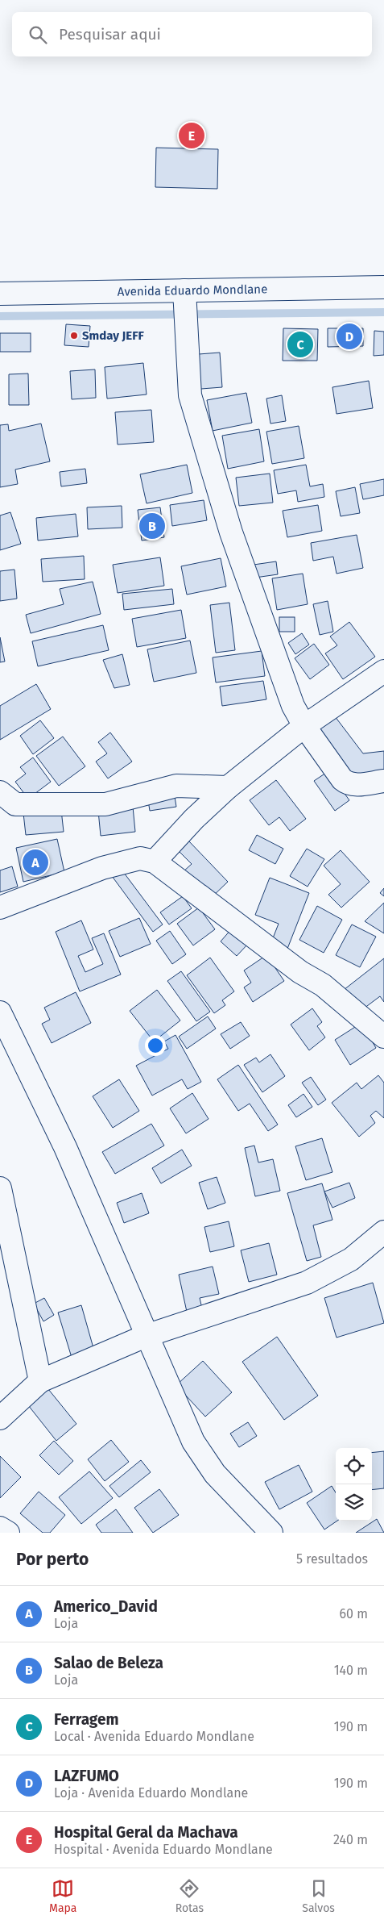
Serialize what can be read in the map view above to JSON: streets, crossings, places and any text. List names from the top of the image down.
{
  "streets": {
    "street": ["Avenida Eduardo Mondlane"]
  },
  "places": ["Smday JEFF"],
  "page": {
    "search": "Pesquisar aqui",
    "pins": [
      "E",
      "D",
      "C",
      "B",
      "A"
    ],
    "heading": ["Por perto", "5 resultados"],
    "list": [
      {
        "mark": "A",
        "name": "Americo_David",
        "note": "Loja",
        "value": "60 m"
      },
      {
        "mark": "B",
        "name": "Salao de Beleza",
        "note": "Loja",
        "value": "140 m"
      },
      {
        "mark": "C",
        "name": "Ferragem",
        "note": "Local · Avenida Eduardo Mondlane",
        "value": "190 m"
      },
      {
        "mark": "D",
        "name": "LAZFUMO",
        "note": "Loja · Avenida Eduardo Mondlane",
        "value": "190 m"
      },
      {
        "mark": "E",
        "name": "Hospital Geral da Machava",
        "note": "Hospital · Avenida Eduardo Mondlane",
        "value": "240 m"
      }
    ],
    "nav": ["Mapa", "Rotas", "Salvos"]
  }
}
